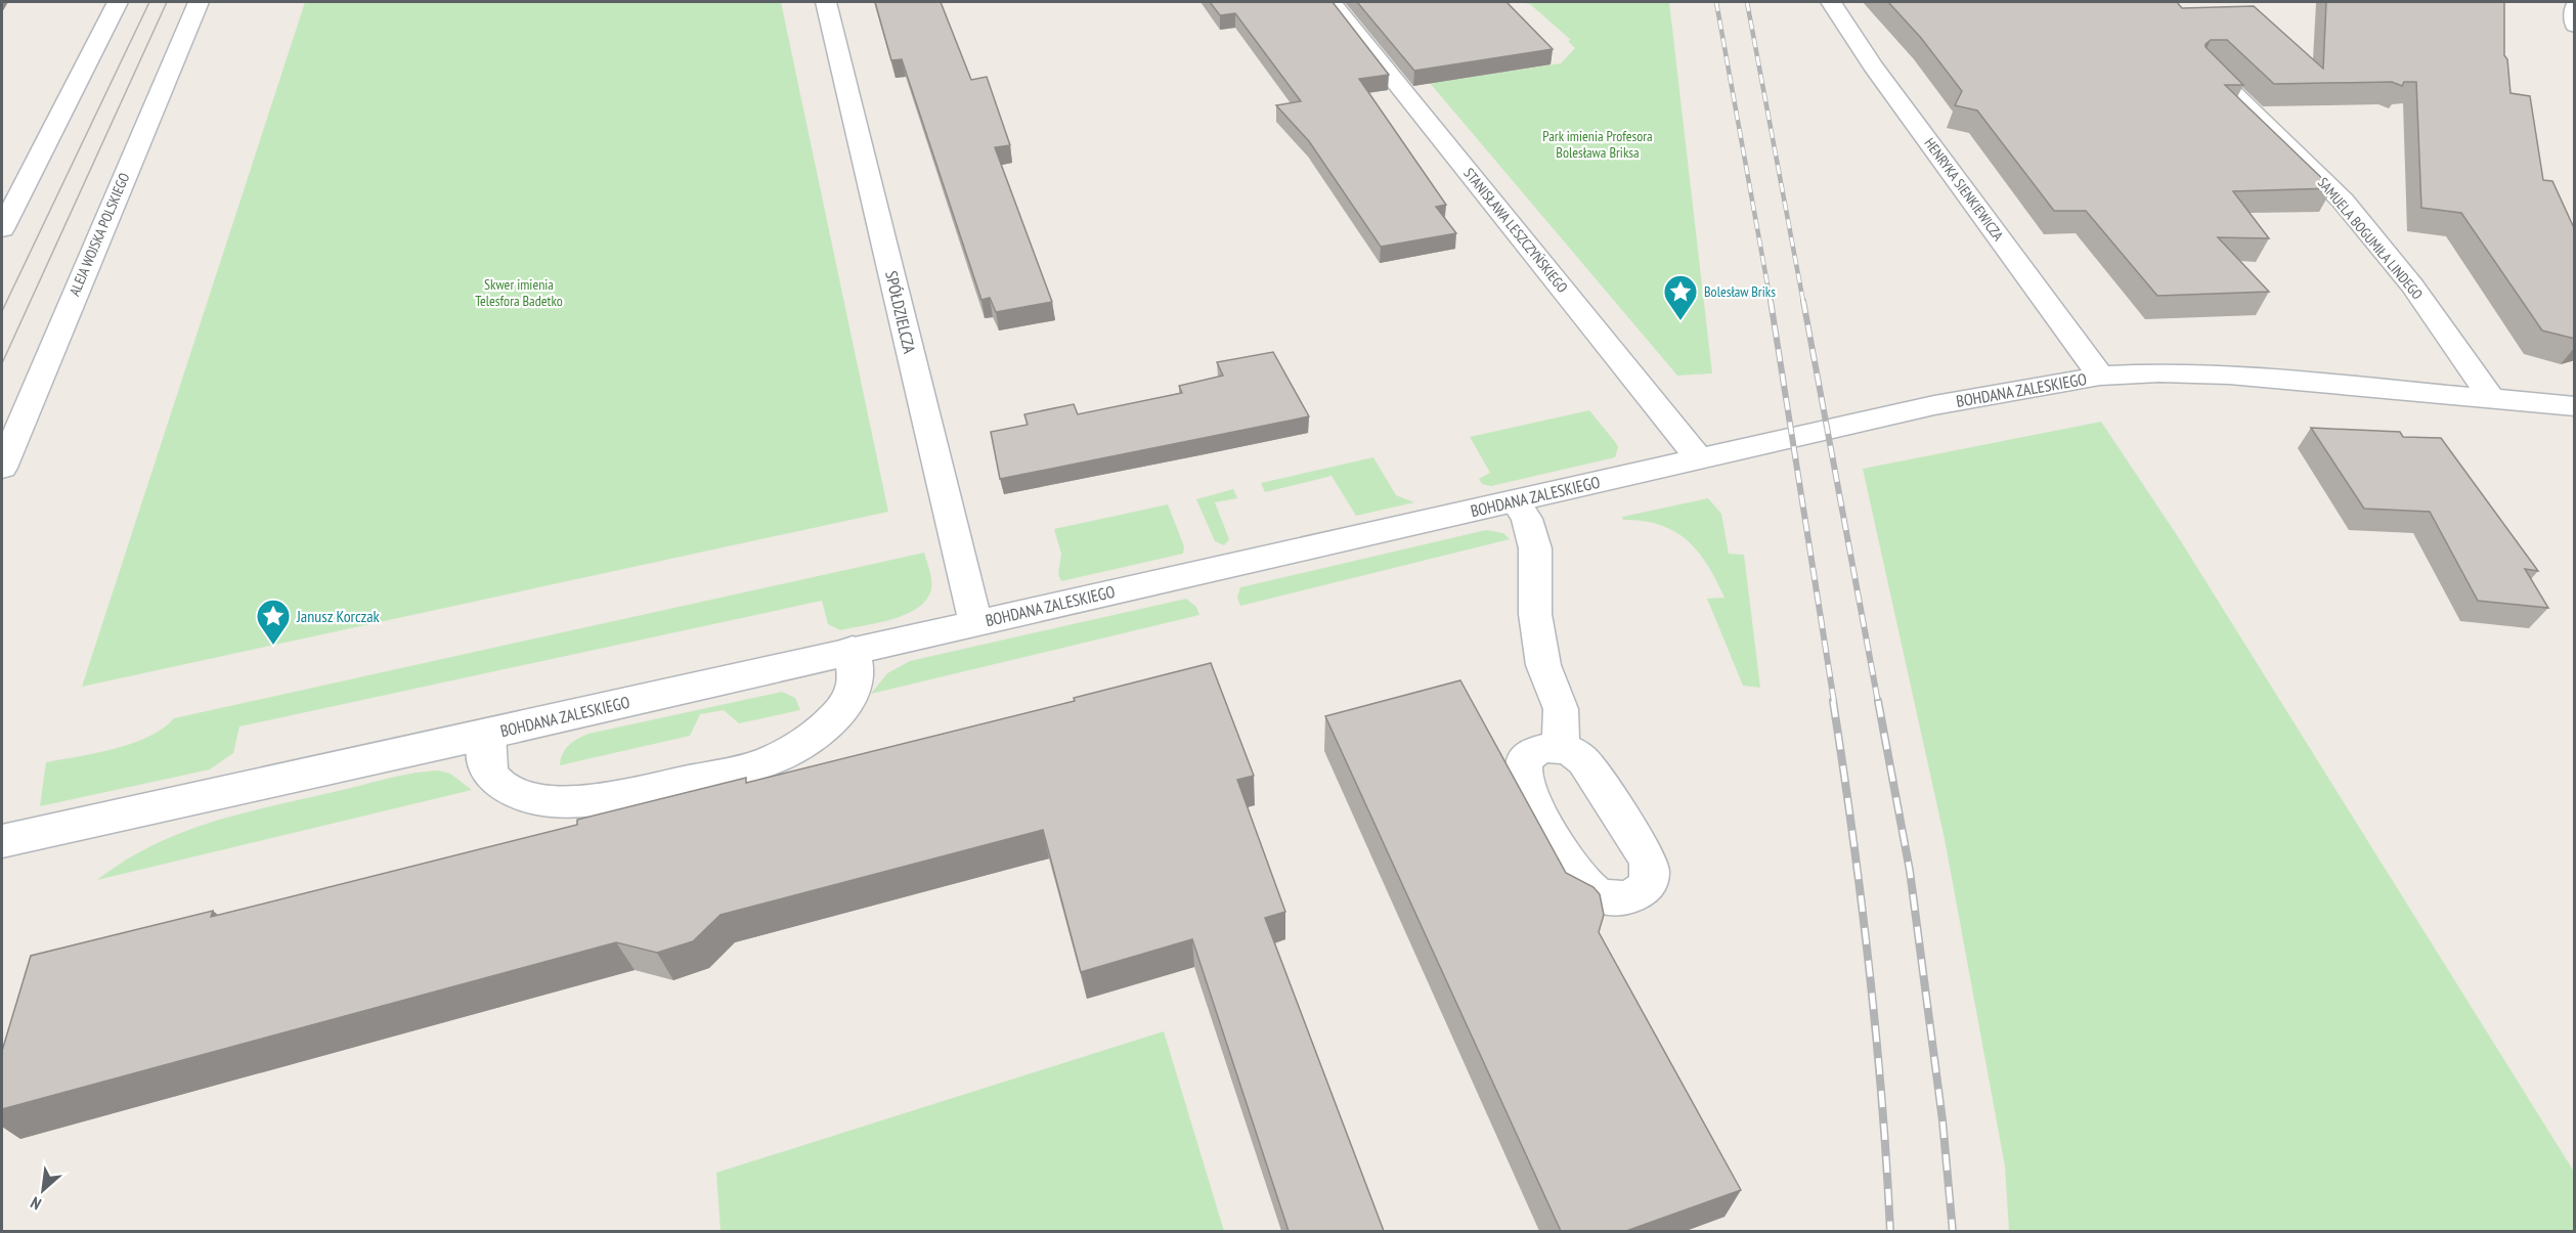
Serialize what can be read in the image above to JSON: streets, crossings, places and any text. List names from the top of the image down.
{
  "streets": {
    "street": [
      "HENRYKA SIENKIEWICZA",
      "STANISŁAWA LESZCZYŃSKIEGO",
      "ALEJA WOJSKA POLSKIEGO",
      "SAMUELA BOGUMIŁA LINDEGO",
      "SPÓŁDZIELCZA",
      "BOHDANA ZALESKIEGO"
    ]
  },
  "crossings": [
    ["HENRYKA SIENKIEWICZA", "BOHDANA ZALESKIEGO"],
    ["STANISŁAWA LESZCZYŃSKIEGO", "BOHDANA ZALESKIEGO"],
    ["SPÓŁDZIELCZA", "BOHDANA ZALESKIEGO"]
  ],
  "parks": ["Park imienia Profesora Bolesława Briksa", "Skwer imienia Telesfora Badetko"],
  "places": {
    "place": ["Bolesław Briks", "Janusz Korczak"]
  },
  "north": "bottom left"
}
